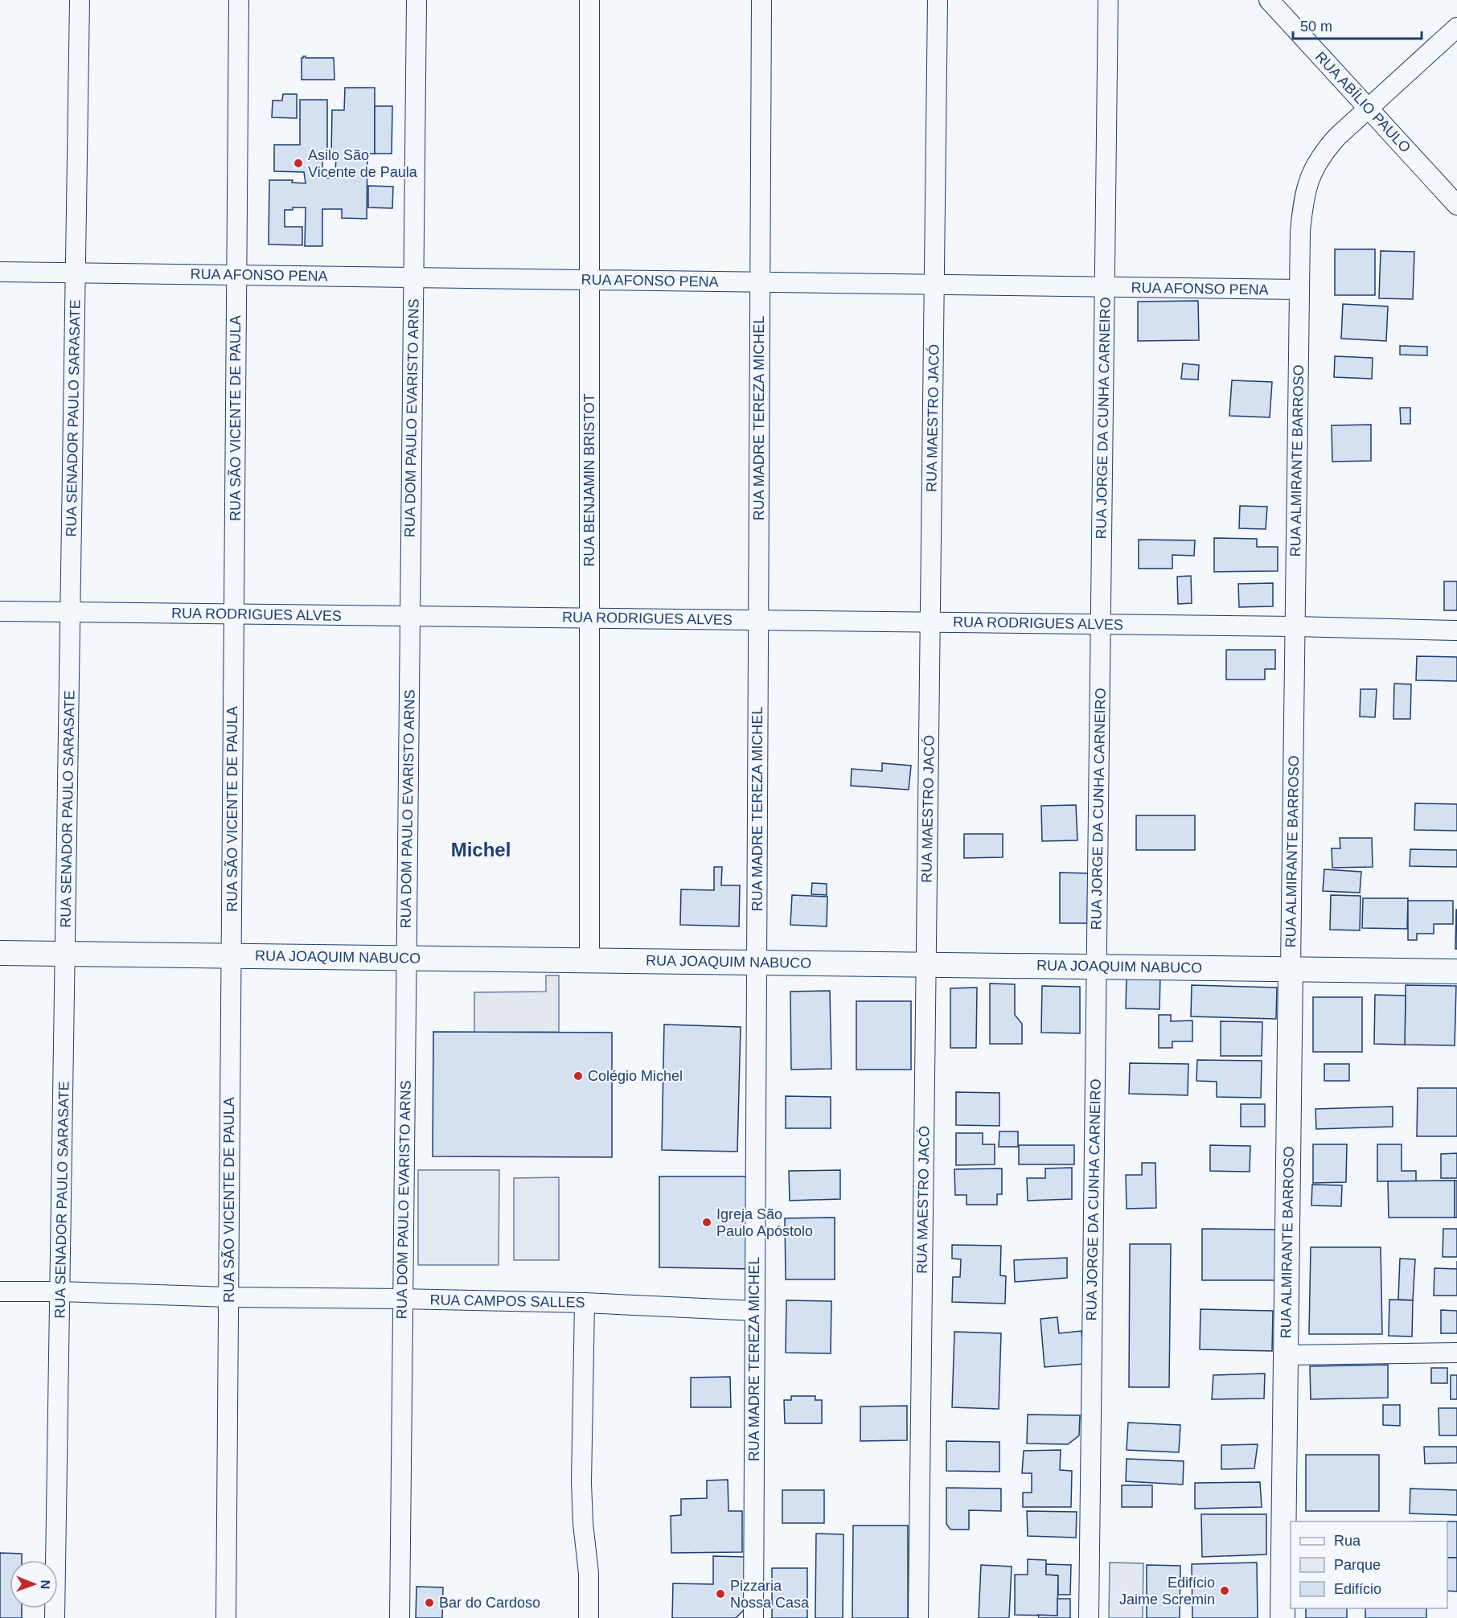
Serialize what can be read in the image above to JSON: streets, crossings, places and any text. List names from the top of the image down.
{
  "streets": {
    "main road": ["RUA ALMIRANTE BARROSO", "RUA JOAQUIM NABUCO"],
    "street": [
      "RUA ABÍLIO PAULO",
      "RUA AFONSO PENA",
      "RUA SENADOR PAULO SARASATE",
      "RUA SÃO VICENTE DE PAULA",
      "RUA DOM PAULO EVARISTO ARNS",
      "RUA MADRE TEREZA MICHEL",
      "RUA MAESTRO JACÓ",
      "RUA JORGE DA CUNHA CARNEIRO",
      "RUA BENJAMIN BRISTOT",
      "RUA RODRIGUES ALVES",
      "RUA CAMPOS SALLES"
    ]
  },
  "crossings": [
    ["RUA ABÍLIO PAULO", "RUA ALMIRANTE BARROSO"],
    ["RUA AFONSO PENA", "RUA SENADOR PAULO SARASATE"],
    ["RUA AFONSO PENA", "RUA SÃO VICENTE DE PAULA"],
    ["RUA AFONSO PENA", "RUA DOM PAULO EVARISTO ARNS"],
    ["RUA AFONSO PENA", "RUA MADRE TEREZA MICHEL"],
    ["RUA AFONSO PENA", "RUA MAESTRO JACÓ"],
    ["RUA AFONSO PENA", "RUA JORGE DA CUNHA CARNEIRO"],
    ["RUA AFONSO PENA", "RUA ALMIRANTE BARROSO"],
    ["RUA AFONSO PENA", "RUA BENJAMIN BRISTOT"],
    ["RUA SENADOR PAULO SARASATE", "RUA RODRIGUES ALVES"],
    ["RUA SENADOR PAULO SARASATE", "RUA JOAQUIM NABUCO"],
    ["RUA SENADOR PAULO SARASATE", "RUA CAMPOS SALLES"],
    ["RUA SÃO VICENTE DE PAULA", "RUA RODRIGUES ALVES"],
    ["RUA SÃO VICENTE DE PAULA", "RUA JOAQUIM NABUCO"],
    ["RUA SÃO VICENTE DE PAULA", "RUA CAMPOS SALLES"],
    ["RUA DOM PAULO EVARISTO ARNS", "RUA RODRIGUES ALVES"],
    ["RUA DOM PAULO EVARISTO ARNS", "RUA JOAQUIM NABUCO"],
    ["RUA DOM PAULO EVARISTO ARNS", "RUA CAMPOS SALLES"],
    ["RUA MADRE TEREZA MICHEL", "RUA RODRIGUES ALVES"],
    ["RUA MADRE TEREZA MICHEL", "RUA JOAQUIM NABUCO"],
    ["RUA MADRE TEREZA MICHEL", "RUA CAMPOS SALLES"],
    ["RUA MAESTRO JACÓ", "RUA RODRIGUES ALVES"],
    ["RUA MAESTRO JACÓ", "RUA JOAQUIM NABUCO"],
    ["RUA JORGE DA CUNHA CARNEIRO", "RUA RODRIGUES ALVES"],
    ["RUA JORGE DA CUNHA CARNEIRO", "RUA JOAQUIM NABUCO"],
    ["RUA ALMIRANTE BARROSO", "RUA RODRIGUES ALVES"],
    ["RUA ALMIRANTE BARROSO", "RUA JOAQUIM NABUCO"],
    ["RUA BENJAMIN BRISTOT", "RUA RODRIGUES ALVES"],
    ["RUA BENJAMIN BRISTOT", "RUA JOAQUIM NABUCO"]
  ],
  "districts": ["Michel"],
  "places": [
    "Asilo São Vicente de Paula",
    "Colégio Michel",
    "Igreja São Paulo Apóstolo",
    "Edifício Jaime Scremin",
    "Pizzaria Nossa Casa",
    "Bar do Cardoso"
  ],
  "legend": ["Rua", "Parque", "Edifício"],
  "scale_bar": "50 m",
  "north": "right"
}
